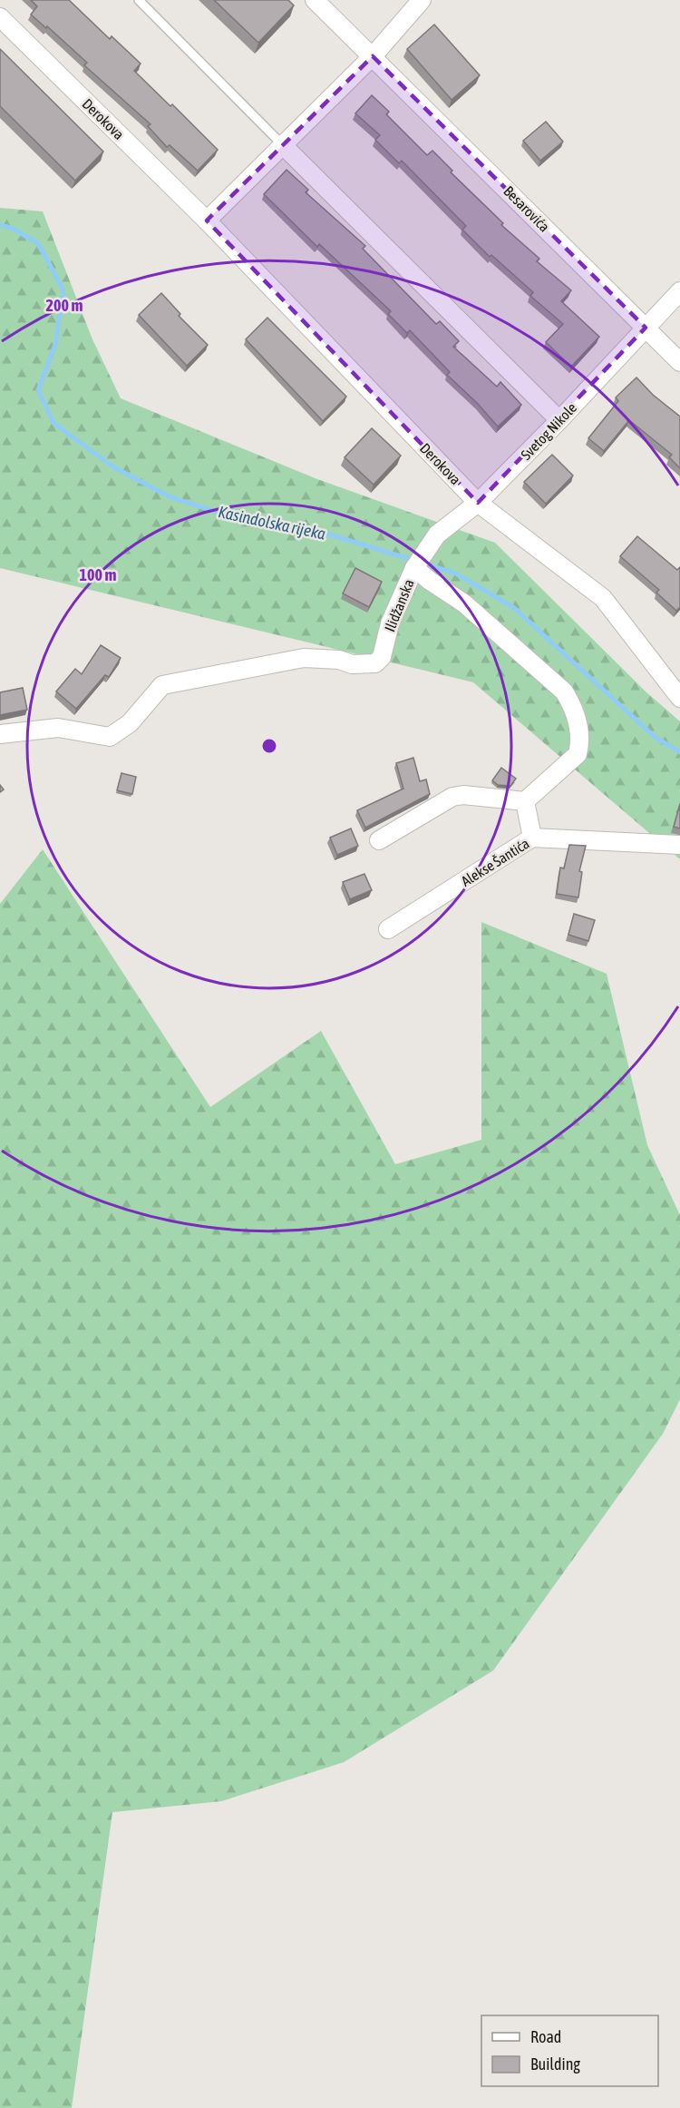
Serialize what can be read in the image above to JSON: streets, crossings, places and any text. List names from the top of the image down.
{
  "streets": {
    "street": [
      "Derokova",
      "Besarovića",
      "Svetog Nikole",
      "Ilidžanska",
      "Alekse Šantića"
    ]
  },
  "crossings": [
    ["Derokova", "Svetog Nikole"],
    ["Besarovića", "Svetog Nikole"],
    ["Svetog Nikole", "Ilidžanska"]
  ],
  "water": ["Kasindolska rijeka"],
  "legend": ["Road", "Building"],
  "rings": ["200 m", "100 m"]
}
